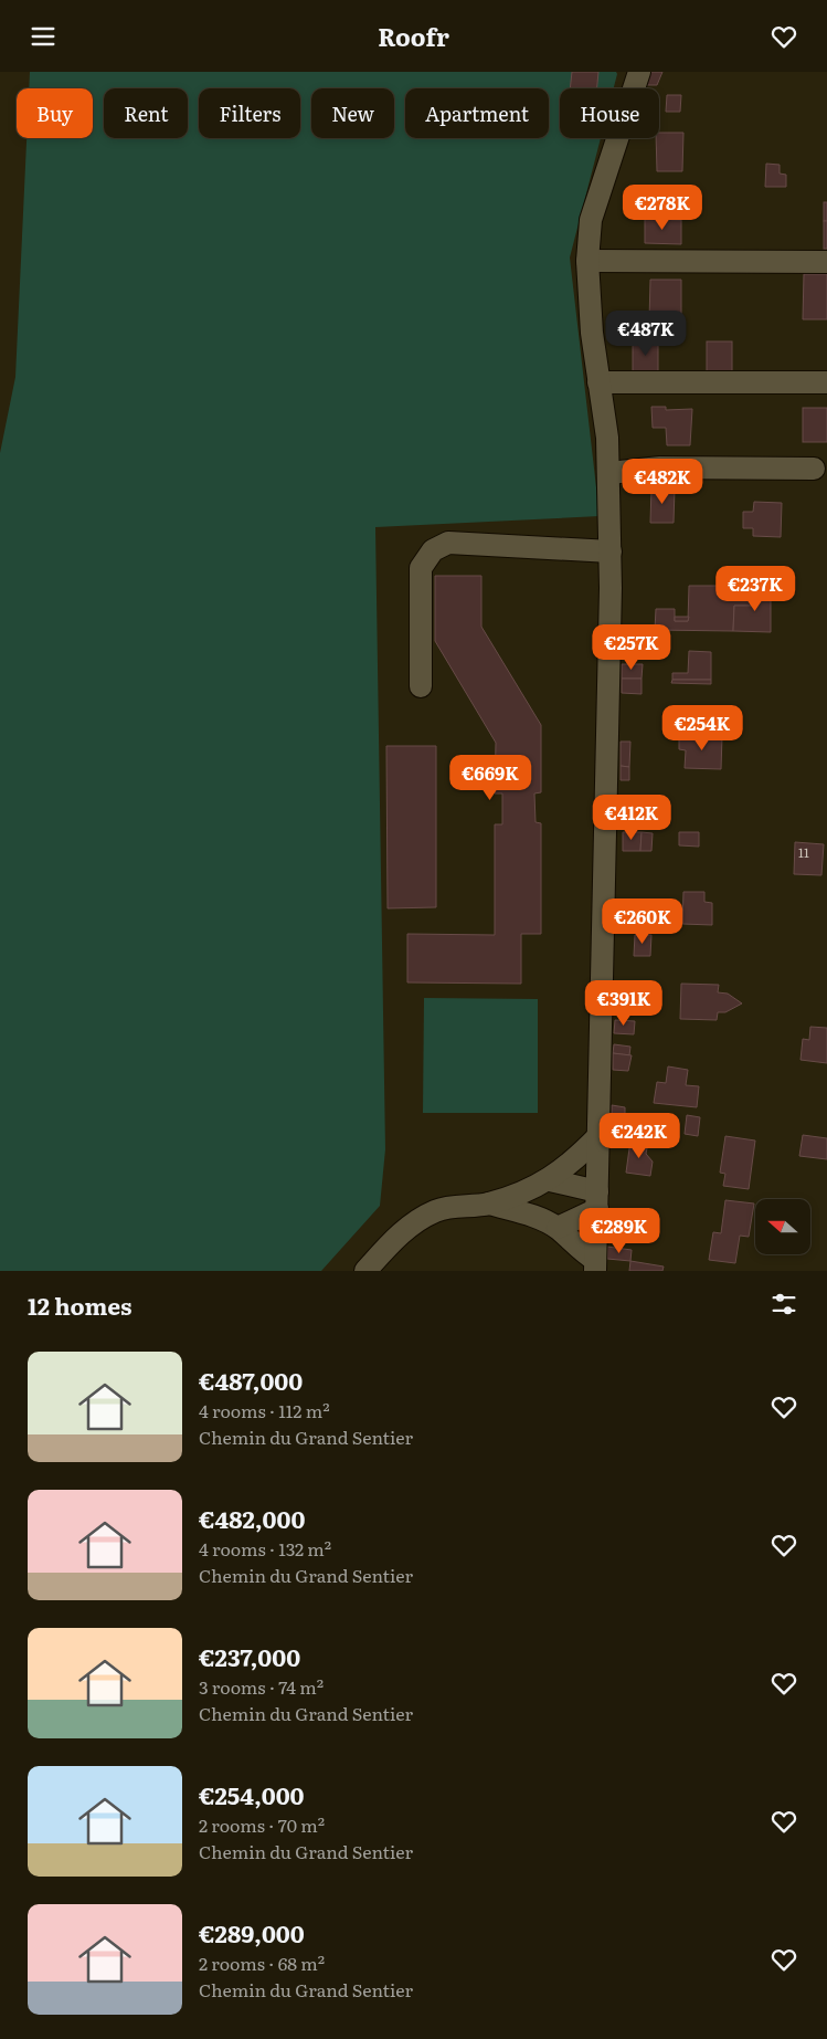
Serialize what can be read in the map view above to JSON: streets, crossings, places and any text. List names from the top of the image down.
{
  "house_numbers": ["11"],
  "north": "left",
  "page": {
    "header": "Roofr",
    "chip": [
      "Buy",
      "Rent",
      "Filters",
      "New",
      "Apartment",
      "House"
    ],
    "price": [
      "€278K",
      "€487K",
      "€482K",
      "€237K",
      "€257K",
      "€254K",
      "€669K",
      "€412K",
      "€260K",
      "€391K",
      "€242K",
      "€289K"
    ],
    "heading": "12 homes",
    "list": [
      {
        "name": "€487,000",
        "note": "4 rooms · 112 m² · Chemin du Grand Sentier"
      },
      {
        "name": "€482,000",
        "note": "4 rooms · 132 m² · Chemin du Grand Sentier"
      },
      {
        "name": "€237,000",
        "note": "3 rooms · 74 m² · Chemin du Grand Sentier"
      },
      {
        "name": "€254,000",
        "note": "2 rooms · 70 m² · Chemin du Grand Sentier"
      },
      {
        "name": "€289,000",
        "note": "2 rooms · 68 m² · Chemin du Grand Sentier"
      }
    ]
  }
}
